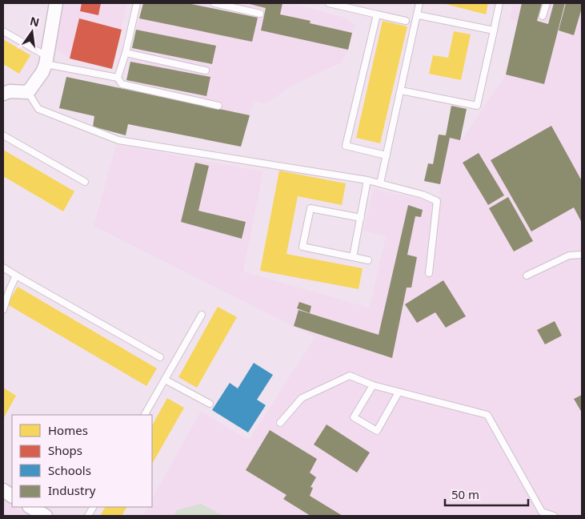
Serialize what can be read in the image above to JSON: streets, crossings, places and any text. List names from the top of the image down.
{
  "legend": [
    "Homes",
    "Shops",
    "Schools",
    "Industry"
  ],
  "scale_bar": "50 m",
  "north": "top"
}
